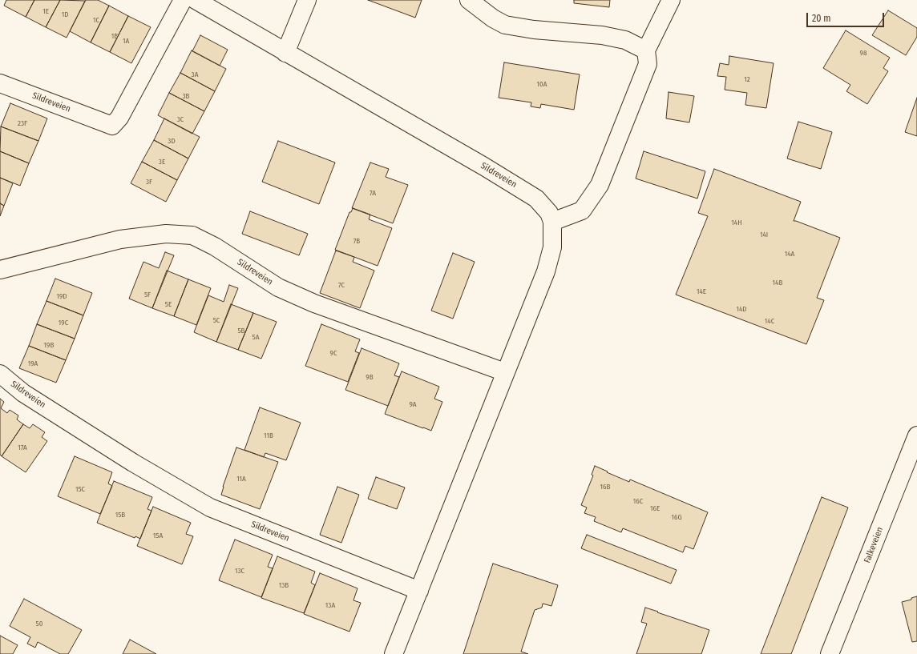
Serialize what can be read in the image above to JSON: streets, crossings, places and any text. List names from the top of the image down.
{
  "streets": {
    "street": ["Sildreveien", "Falkeveien"]
  },
  "house_numbers": [
    "1E",
    "1D",
    "1C",
    "1B",
    "1A",
    "98",
    "3A",
    "12",
    "10A",
    "3B",
    "3C",
    "23F",
    "3D",
    "3E",
    "3F",
    "7A",
    "14H",
    "14I",
    "7B",
    "14A",
    "14B",
    "7C",
    "14E",
    "5F",
    "19D",
    "5E",
    "14D",
    "5C",
    "14C",
    "19C",
    "5B",
    "5A",
    "19B",
    "9C",
    "19A",
    "9B",
    "9A",
    "11B",
    "17A",
    "11A",
    "16B",
    "15C",
    "16C",
    "16E",
    "15B",
    "16G",
    "15A",
    "13C",
    "13B",
    "13A",
    "50"
  ],
  "scale_bar": "20 m"
}
